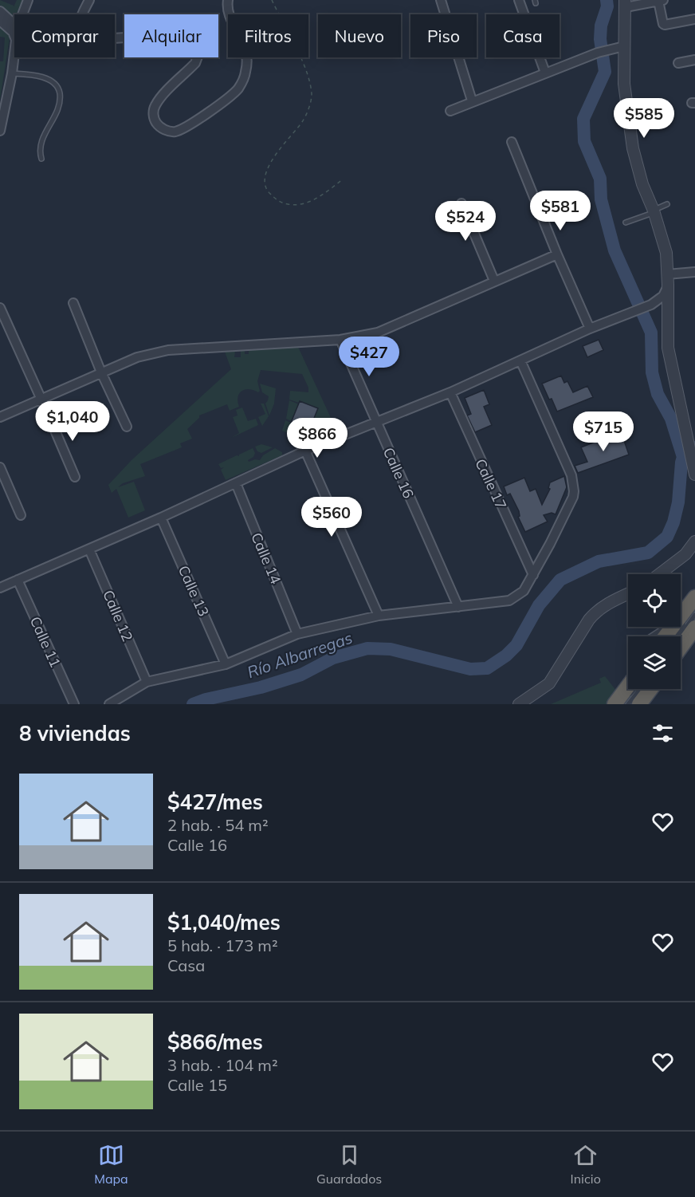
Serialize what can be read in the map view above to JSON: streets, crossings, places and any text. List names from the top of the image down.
{
  "streets": {
    "street": [
      "Calle 16",
      "Calle 17",
      "Calle 14",
      "Calle 13",
      "Calle 12",
      "Calle 11"
    ]
  },
  "water": ["Río Albarregas"],
  "page": {
    "chip": [
      "Comprar",
      "Alquilar",
      "Filtros",
      "Nuevo",
      "Piso",
      "Casa"
    ],
    "price": [
      "$585",
      "$581",
      "$524",
      "$427",
      "$1,040",
      "$715",
      "$866",
      "$560"
    ],
    "heading": "8 viviendas",
    "list": [
      {
        "name": "$427/mes",
        "note": "2 hab. · 54 m² · Calle 16"
      },
      {
        "name": "$1,040/mes",
        "note": "5 hab. · 173 m² · Casa"
      },
      {
        "name": "$866/mes",
        "note": "3 hab. · 104 m² · Calle 15"
      }
    ],
    "tabs": ["Mapa", "Guardados", "Inicio"]
  }
}
